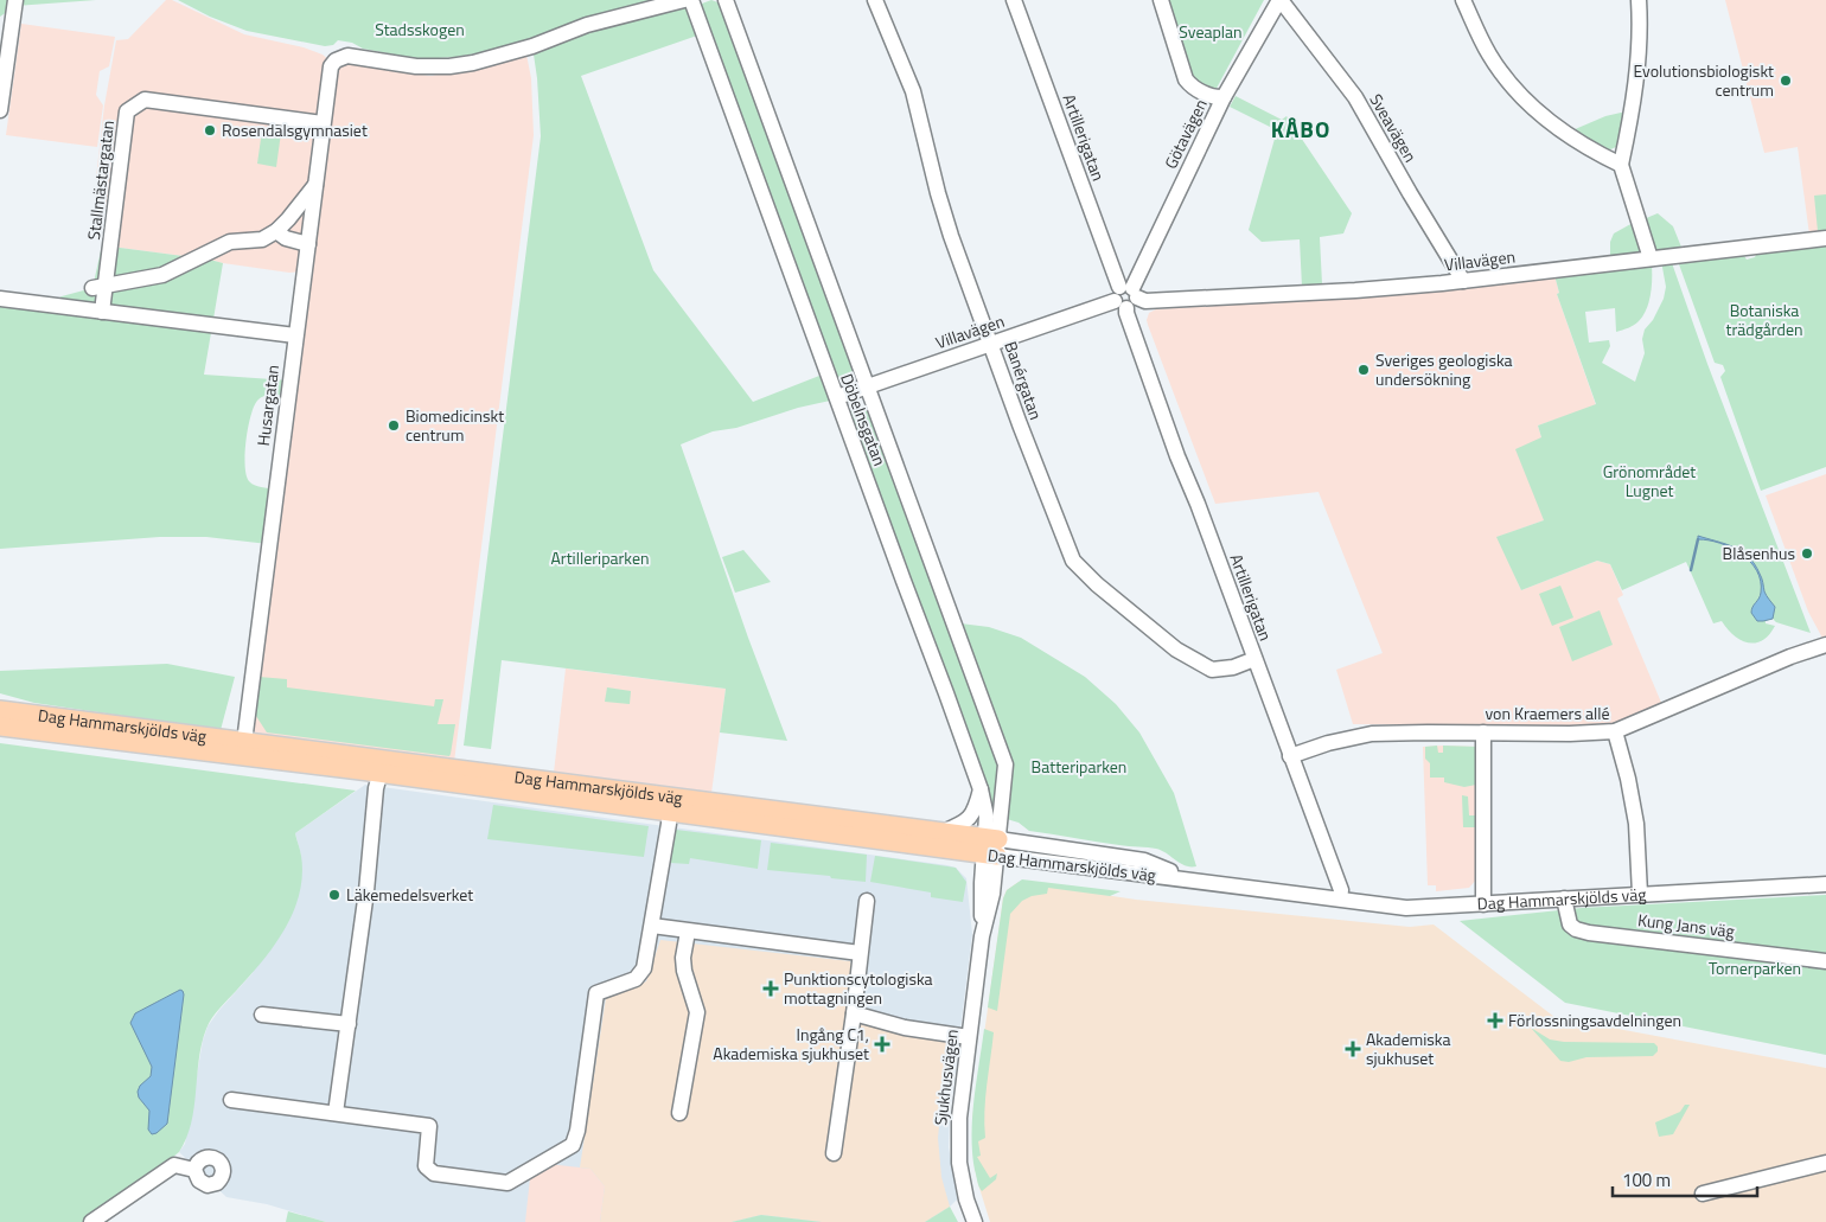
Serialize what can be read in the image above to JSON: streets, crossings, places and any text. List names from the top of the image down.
{
  "streets": {
    "main road": ["Dag Hammarskjölds väg"],
    "street": [
      "Sveavägen",
      "Götavägen",
      "Artillerigatan",
      "Stallmästargatan",
      "Villavägen",
      "Banérgatan",
      "Husargatan",
      "Döbelnsgatan",
      "von Kraemers allé",
      "Kung Jans väg",
      "Sjukhusvägen"
    ]
  },
  "crossings": [
    ["Sveavägen", "Götavägen"],
    ["Sveavägen", "Villavägen"],
    ["Götavägen", "Artillerigatan"],
    ["Götavägen", "Villavägen"],
    ["Artillerigatan", "Villavägen"],
    ["Artillerigatan", "Banérgatan"],
    ["Artillerigatan", "von Kraemers allé"],
    ["Artillerigatan", "Dag Hammarskjölds väg"],
    ["Stallmästargatan", "Husargatan"],
    ["Villavägen", "Banérgatan"],
    ["Villavägen", "Döbelnsgatan"],
    ["Husargatan", "Dag Hammarskjölds väg"],
    ["Döbelnsgatan", "Dag Hammarskjölds väg"],
    ["Döbelnsgatan", "Sjukhusvägen"],
    ["Dag Hammarskjölds väg", "Kung Jans väg"],
    ["Dag Hammarskjölds väg", "Sjukhusvägen"]
  ],
  "districts": ["KÅBO"],
  "parks": [
    "Stadsskogen",
    "Sveaplan",
    "Botaniska trädgården",
    "Grönområdet Lugnet",
    "Artilleriparken",
    "Batteriparken",
    "Tornerparken"
  ],
  "places": {
    "other": [
      "Evolutionsbiologiskt centrum",
      "Rosendalsgymnasiet",
      "Sveriges geologiska undersökning",
      "Biomedicinskt centrum",
      "Blåsenhus",
      "Läkemedelsverket"
    ],
    "health": [
      "Punktionscytologiska mottagningen",
      "Förlossningsavdelningen",
      "Ingång C1, Akademiska sjukhuset",
      "Akademiska sjukhuset"
    ]
  },
  "scale_bar": "100 m"
}
